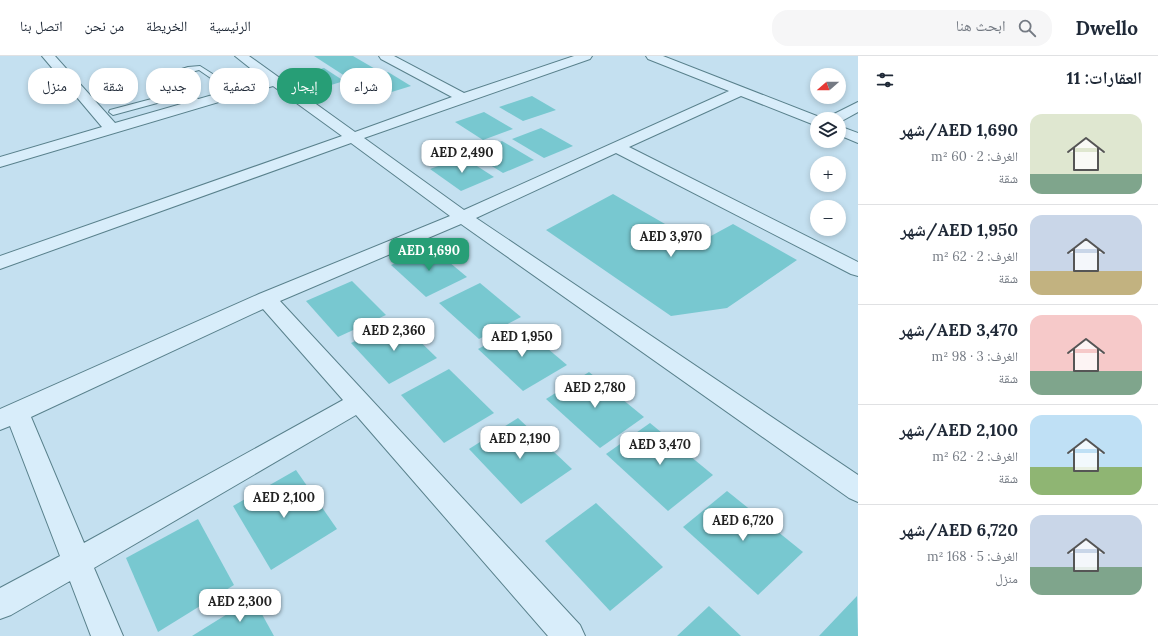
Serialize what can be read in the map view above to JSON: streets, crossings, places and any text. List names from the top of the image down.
{
  "north": "left",
  "page": {
    "header": "Dwello",
    "search": "ابحث هنا",
    "nav": [
      "الرئيسية",
      "الخريطة",
      "من نحن",
      "اتصل بنا"
    ],
    "heading": "العقارات: 11",
    "map_buttons": ["+", "−"],
    "chip": [
      "شراء",
      "إيجار",
      "تصفية",
      "جديد",
      "شقة",
      "منزل"
    ],
    "list": [
      {
        "name": "AED 1,690/شهر",
        "note": "الغرف: 2 · 60 m² · شقة"
      },
      {
        "name": "AED 1,950/شهر",
        "note": "الغرف: 2 · 62 m² · شقة"
      },
      {
        "name": "AED 3,470/شهر",
        "note": "الغرف: 3 · 98 m² · شقة"
      },
      {
        "name": "AED 2,100/شهر",
        "note": "الغرف: 2 · 62 m² · شقة"
      },
      {
        "name": "AED 6,720/شهر",
        "note": "الغرف: 5 · 168 m² · منزل"
      }
    ],
    "price": [
      "AED 2,490",
      "AED 3,970",
      "AED 1,690",
      "AED 2,360",
      "AED 1,950",
      "AED 2,780",
      "AED 2,190",
      "AED 3,470",
      "AED 2,100",
      "AED 6,720",
      "AED 2,300"
    ]
  }
}
